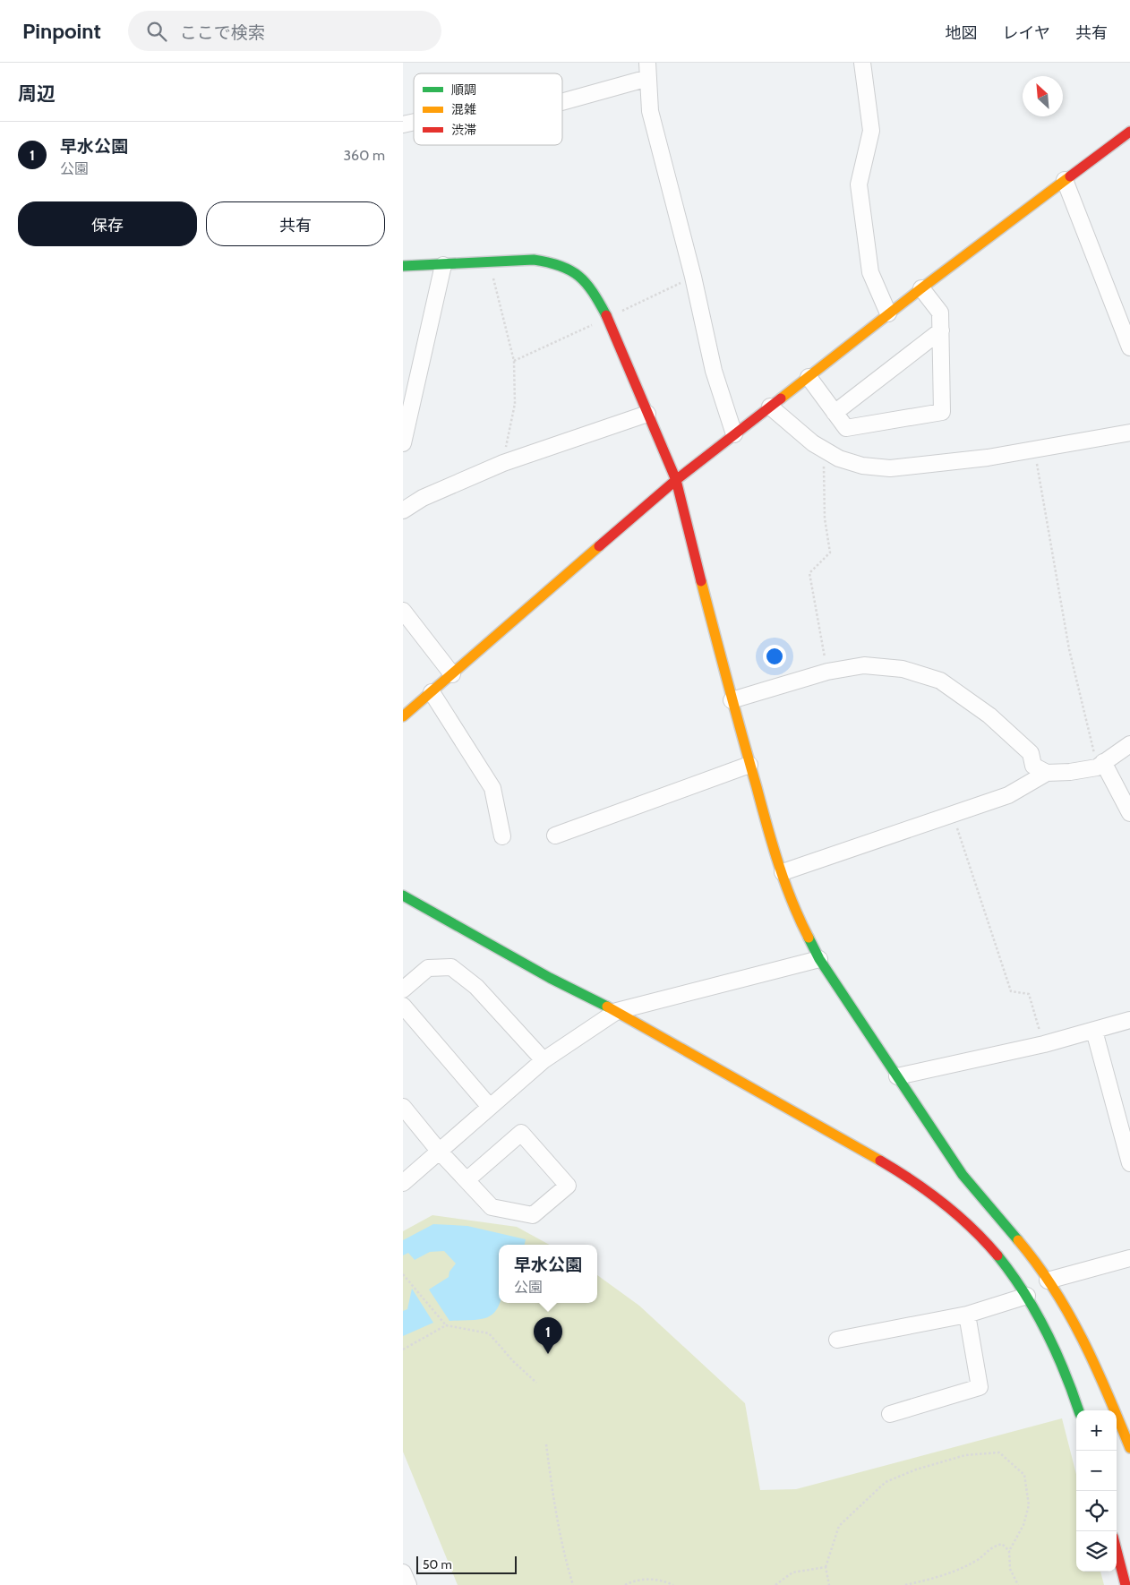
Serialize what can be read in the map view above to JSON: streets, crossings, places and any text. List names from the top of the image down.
{
  "legend": ["順調", "混雑", "渋滞"],
  "scale_bar": "50 m",
  "north": "top left",
  "page": {
    "header": "Pinpoint",
    "search": "ここで検索",
    "nav": ["地図", "レイヤ", "共有"],
    "heading": "周辺",
    "list": [
      {
        "mark": "1",
        "name": "早水公園",
        "note": "公園",
        "value": "360 m"
      }
    ],
    "buttons": ["保存", "共有"],
    "popup": ["早水公園", "公園"],
    "pins": "1",
    "map_buttons": ["+", "−"],
    "scale": "50 m"
  }
}
